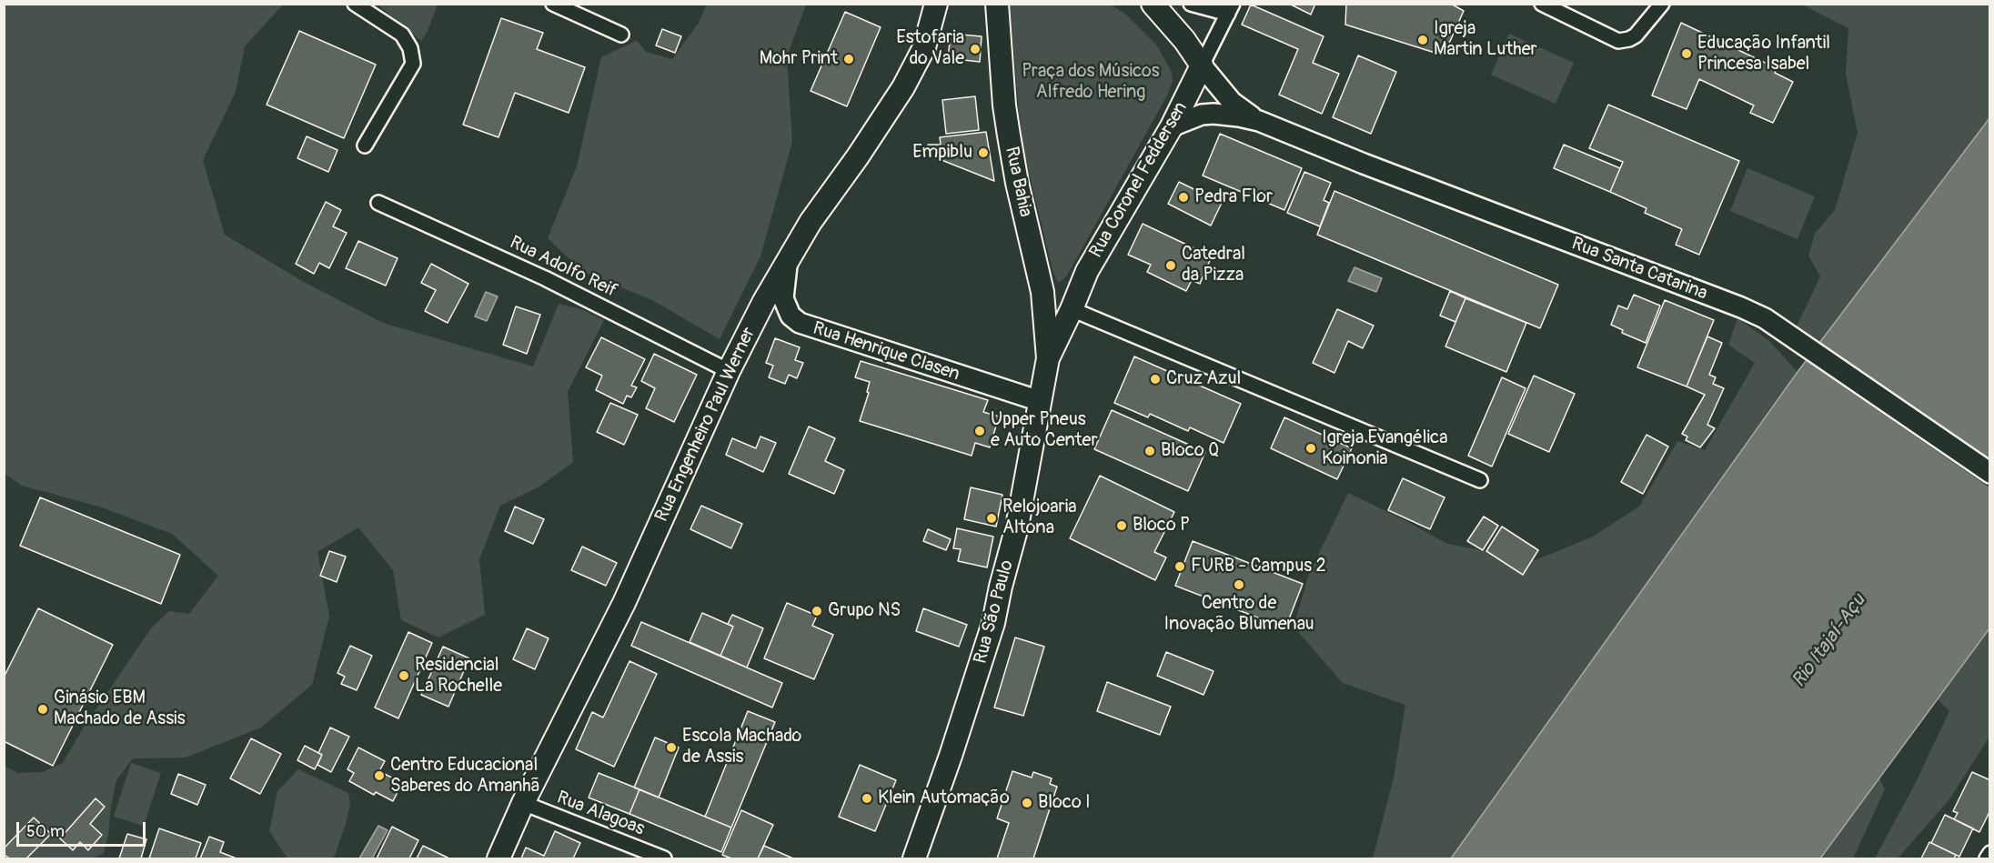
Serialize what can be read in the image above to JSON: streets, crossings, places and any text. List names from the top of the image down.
{
  "streets": {
    "main road": [
      "Rua Coronel Feddersen",
      "Rua Bahia",
      "Rua Santa Catarina",
      "Rua Henrique Clasen",
      "Rua Engenheiro Paul Werner",
      "Rua São Paulo"
    ],
    "street": ["Rua Adolfo Reif", "Rua Alagoas"]
  },
  "crossings": [
    ["Rua Coronel Feddersen", "Rua Bahia"],
    ["Rua Coronel Feddersen", "Rua Santa Catarina"],
    ["Rua Coronel Feddersen", "Rua São Paulo"],
    ["Rua Bahia", "Rua São Paulo"],
    ["Rua Adolfo Reif", "Rua Engenheiro Paul Werner"],
    ["Rua Henrique Clasen", "Rua Engenheiro Paul Werner"],
    ["Rua Henrique Clasen", "Rua São Paulo"],
    ["Rua Engenheiro Paul Werner", "Rua Alagoas"]
  ],
  "water": ["Rio Itajaí-Açu"],
  "parks": ["Praça dos Músicos Alfredo Hering"],
  "places": [
    "Igreja Martin Luther",
    "Estofaria do Vale",
    "Educação Infantil Princesa Isabel",
    "Mohr Print",
    "Empiblu",
    "Pedra Flor",
    "Catedral da Pizza",
    "Cruz Azul",
    "Upper Pneus e Auto Center",
    "Igreja Evangélica Koinonia",
    "Bloco Q",
    "Relojoaria Altona",
    "Bloco P",
    "FURB - Campus 2",
    "Centro de Inovação Blumenau",
    "Grupo NS",
    "Residencial La Rochelle",
    "Ginásio EBM Machado de Assis",
    "Escola Machado de Assis",
    "Centro Educacional Saberes do Amanhã",
    "Klein Automação",
    "Bloco I"
  ],
  "scale_bar": "50 m"
}
